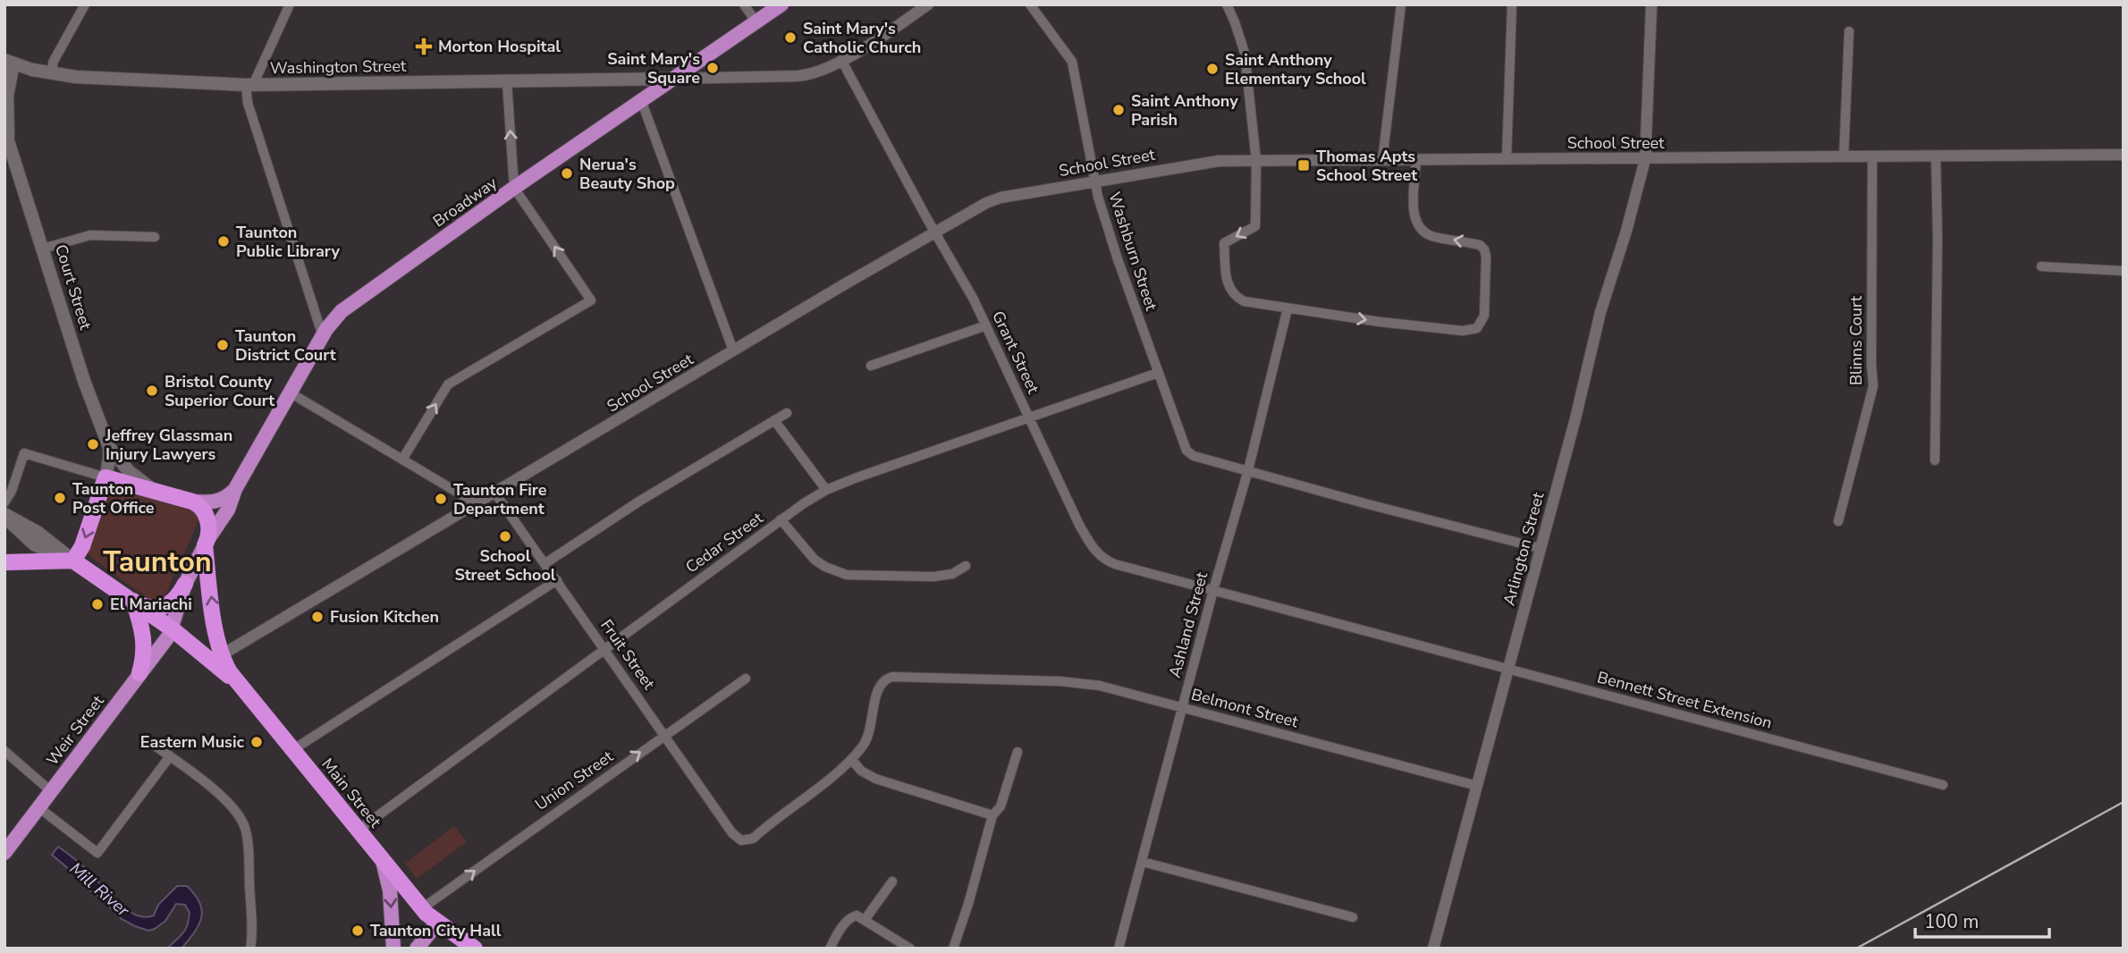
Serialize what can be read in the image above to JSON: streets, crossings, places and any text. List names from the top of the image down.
{
  "streets": {
    "highway": ["Main Street"],
    "main road": [
      "Washington Street",
      "Broadway",
      "Court Street",
      "Weir Street"
    ],
    "street": [
      "School Street",
      "Washburn Street",
      "Blinns Court",
      "Grant Street",
      "Cedar Street",
      "Arlington Street",
      "Ashland Street",
      "Fruit Street",
      "Bennett Street Extension",
      "Belmont Street",
      "Union Street"
    ]
  },
  "crossings": [
    ["Washington Street", "Broadway"],
    ["Washington Street", "Court Street"],
    ["School Street", "Washburn Street"],
    ["School Street", "Blinns Court"],
    ["School Street", "Grant Street"],
    ["School Street", "Arlington Street"],
    ["School Street", "Fruit Street"],
    ["School Street", "Main Street"],
    ["Broadway", "Court Street"],
    ["Broadway", "Main Street"],
    ["Washburn Street", "Cedar Street"],
    ["Washburn Street", "Ashland Street"],
    ["Court Street", "Main Street"],
    ["Grant Street", "Cedar Street"],
    ["Grant Street", "Arlington Street"],
    ["Grant Street", "Ashland Street"],
    ["Grant Street", "Bennett Street Extension"],
    ["Cedar Street", "Fruit Street"],
    ["Cedar Street", "Main Street"],
    ["Arlington Street", "Bennett Street Extension"],
    ["Arlington Street", "Belmont Street"],
    ["Ashland Street", "Belmont Street"],
    ["Fruit Street", "Belmont Street"],
    ["Fruit Street", "Union Street"],
    ["Weir Street", "Main Street"],
    ["Union Street", "Main Street"]
  ],
  "one_way": ["Union Street"],
  "districts": ["Taunton"],
  "water": ["Mill River"],
  "places": {
    "other": [
      "Saint Mary's Catholic Church",
      "Saint Mary's Square",
      "Saint Anthony Elementary School",
      "Saint Anthony Parish",
      "Nerua's Beauty Shop",
      "Taunton Public Library",
      "Taunton District Court",
      "Bristol County Superior Court",
      "Jeffrey Glassman Injury Lawyers",
      "Taunton Post Office",
      "Taunton Fire Department",
      "School Street School",
      "El Mariachi",
      "Fusion Kitchen",
      "Eastern Music",
      "Taunton City Hall"
    ],
    "health": ["Morton Hospital"],
    "transit": ["Thomas Apts School Street"]
  },
  "scale_bar": "100 m"
}
